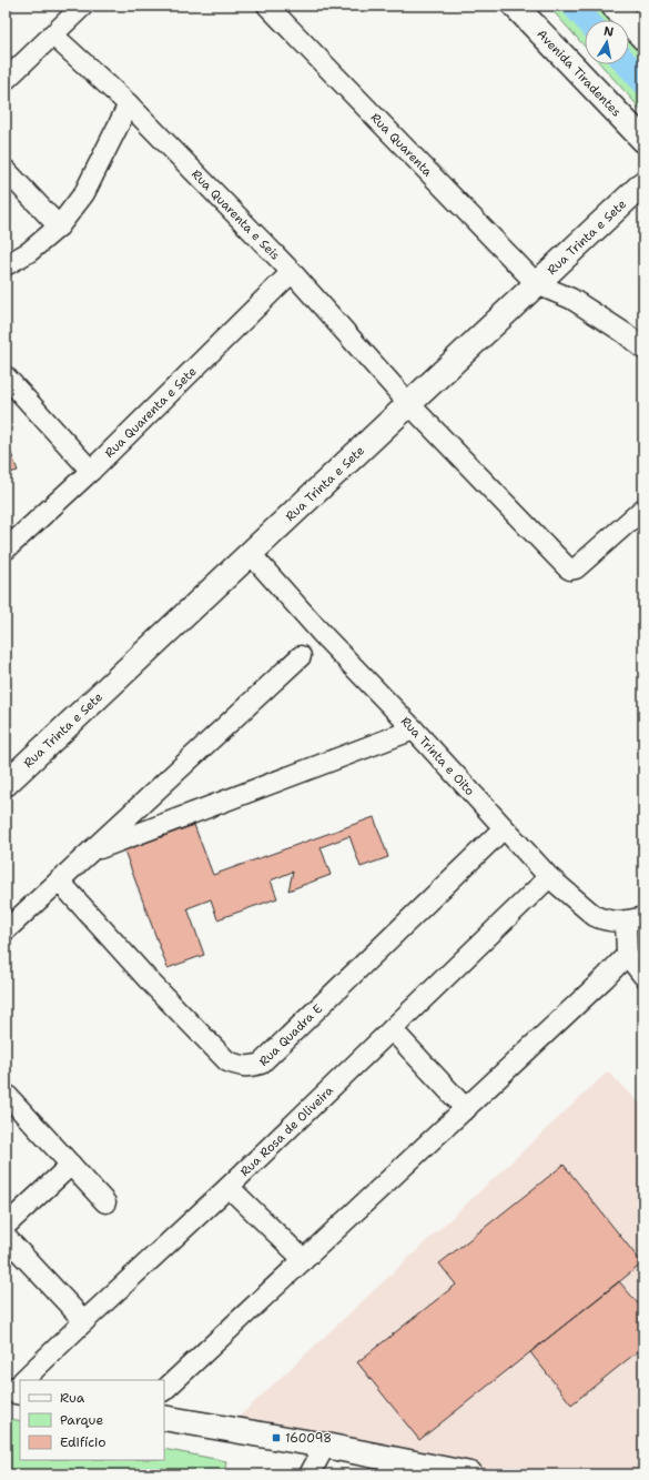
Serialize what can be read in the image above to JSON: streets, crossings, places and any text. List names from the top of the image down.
{
  "streets": {
    "street": [
      "Avenida Tiradentes",
      "Rua Quarenta",
      "Rua Quarenta e Seis",
      "Rua Trinta e Sete",
      "Rua Quarenta e Sete",
      "Rua Trinta e Oito",
      "Rua Quadra E",
      "Rua Rosa de Oliveira"
    ]
  },
  "crossings": [
    ["Rua Quarenta", "Rua Trinta e Sete"],
    ["Rua Quarenta e Seis", "Rua Trinta e Sete"],
    ["Rua Quarenta e Seis", "Rua Quarenta e Sete"],
    ["Rua Trinta e Sete", "Rua Trinta e Oito"],
    ["Rua Trinta e Oito", "Rua Quadra E"],
    ["Rua Trinta e Oito", "Rua Rosa de Oliveira"]
  ],
  "places": {
    "transit": ["160098"]
  },
  "legend": ["Rua", "Parque", "Edifício"],
  "north": "top"
}
